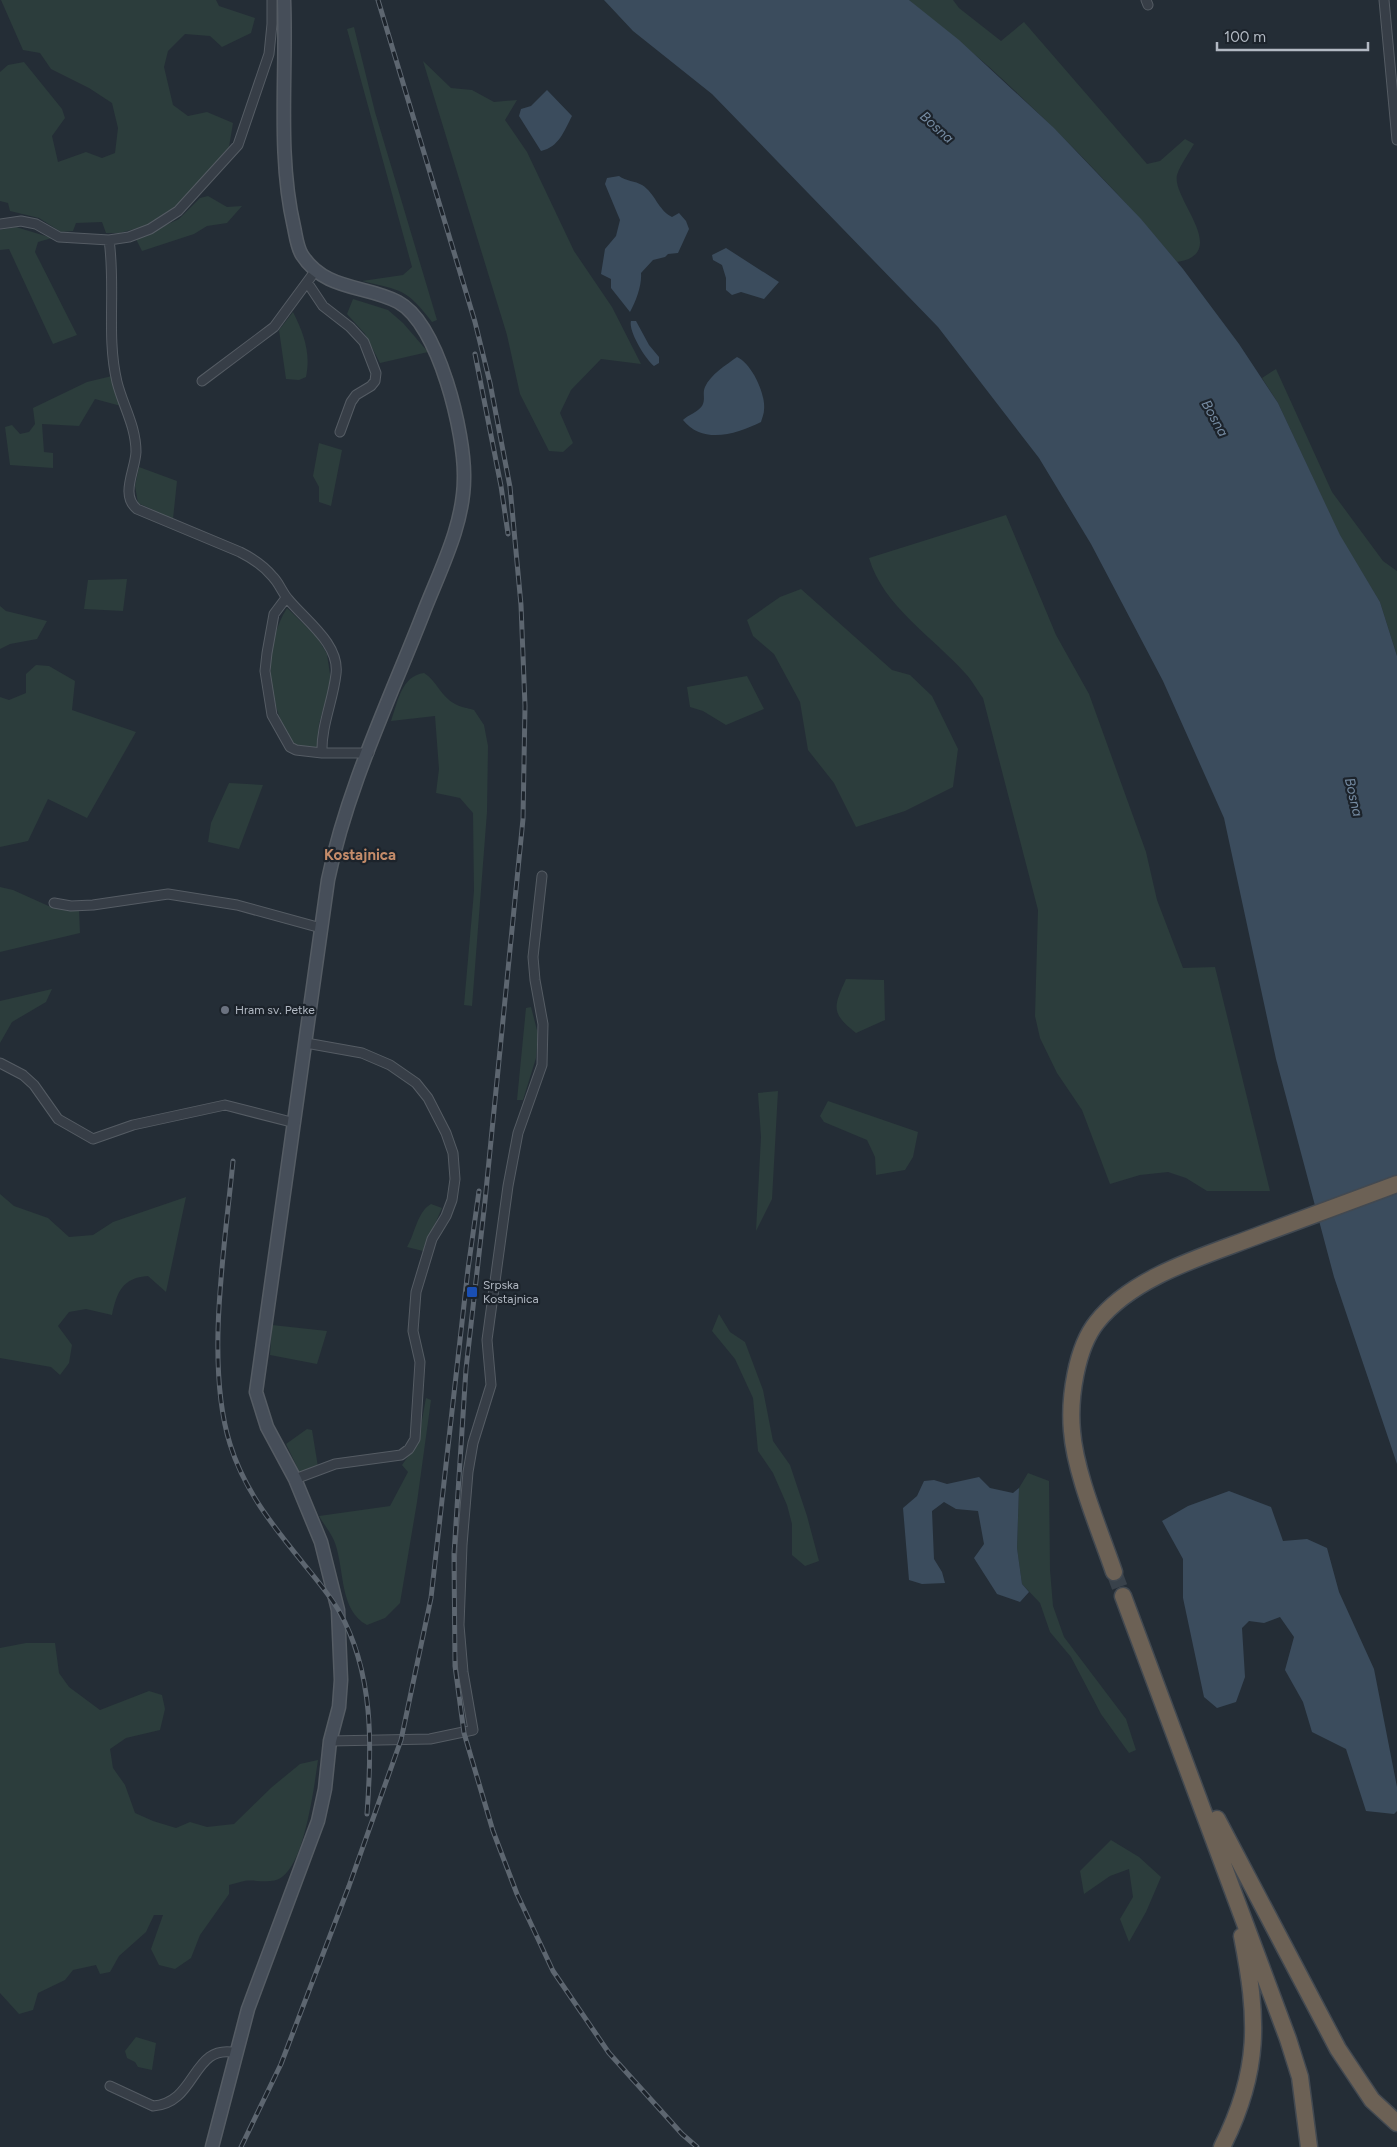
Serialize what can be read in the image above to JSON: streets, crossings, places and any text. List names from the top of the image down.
{
  "districts": ["Kostajnica"],
  "water": ["Bosna"],
  "places": {
    "other": ["Hram sv. Petke"],
    "transit": ["Srpska Kostajnica"]
  },
  "scale_bar": "100 m"
}
